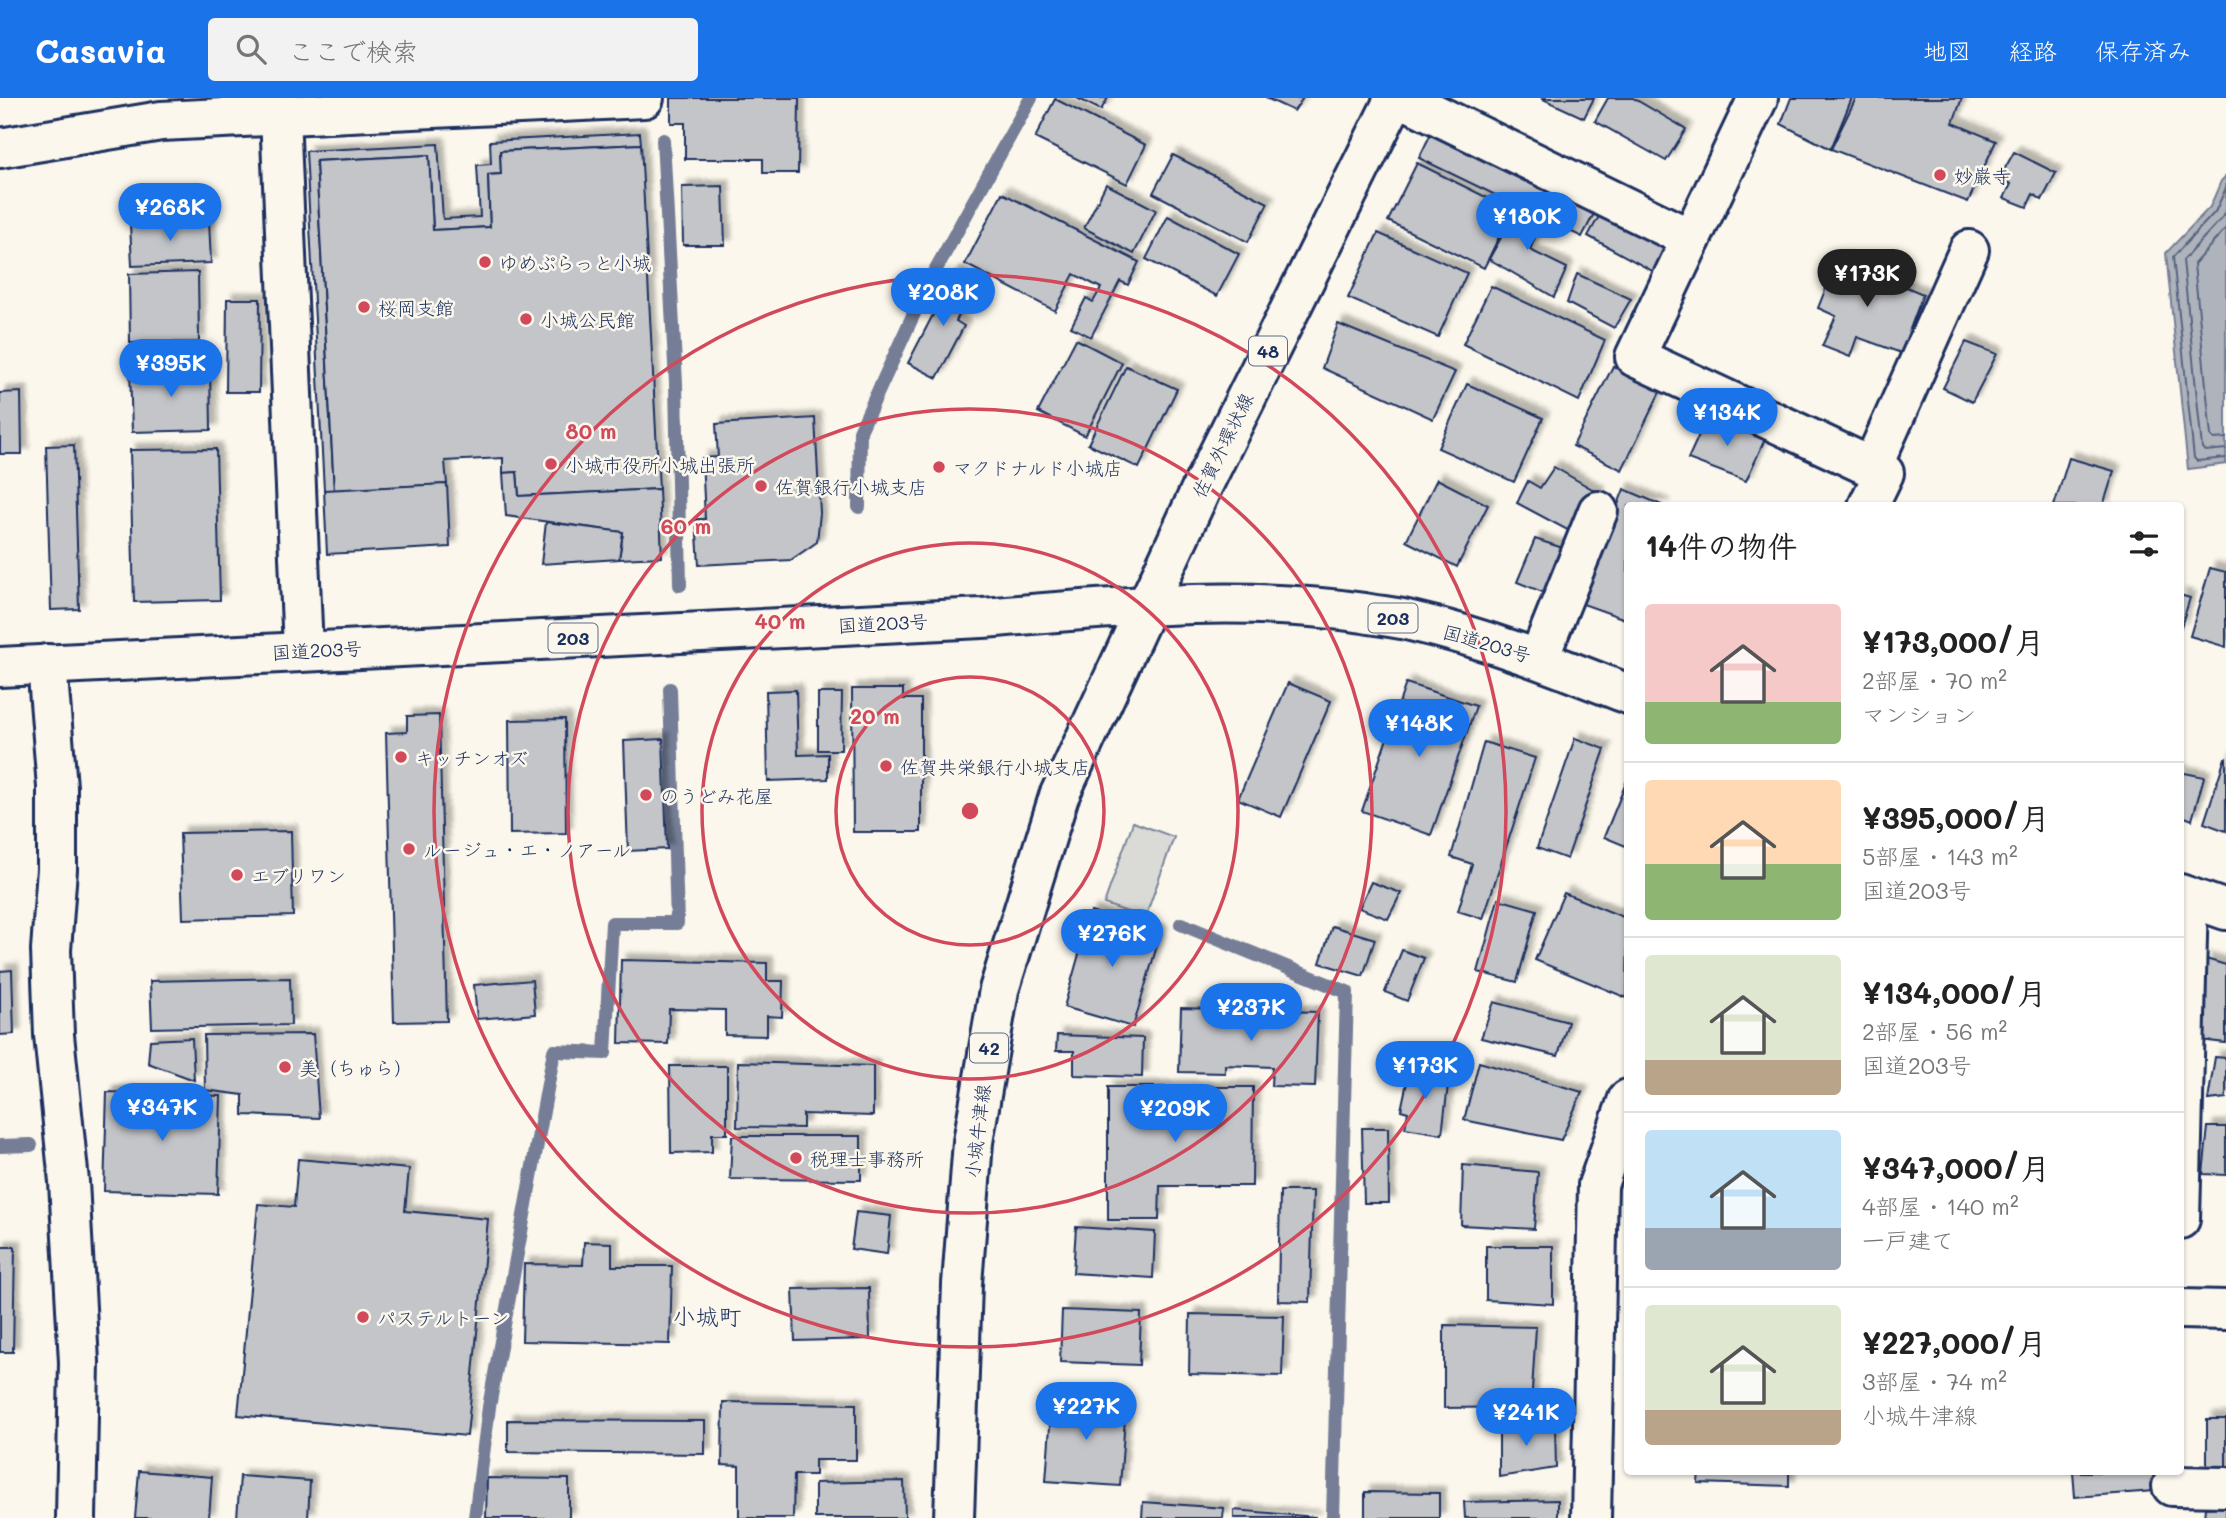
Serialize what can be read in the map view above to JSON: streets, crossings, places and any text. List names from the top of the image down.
{
  "streets": {
    "main road": [
      "48",
      "佐賀外環状線",
      "203",
      "国道203号",
      "42",
      "小城牛津線"
    ]
  },
  "crossings": [
    ["佐賀外環状線", "国道203号"],
    ["佐賀外環状線", "小城牛津線"],
    ["国道203号", "小城牛津線"]
  ],
  "districts": ["小城町"],
  "places": [
    "妙巌寺",
    "ゆめぷらっと小城",
    "桜岡支館",
    "小城公民館",
    "小城市役所小城出張所",
    "マクドナルド小城店",
    "佐賀銀行小城支店",
    "キッチンオズ",
    "佐賀共栄銀行小城支店",
    "のうどみ花屋",
    "ルージュ・エ・ノアール",
    "エブリワン",
    "美（ちゅら）",
    "税理士事務所",
    "パステルトーン"
  ],
  "page": {
    "header": "Casavia",
    "search": "ここで検索",
    "nav": ["地図", "経路", "保存済み"],
    "price": [
      "¥268K",
      "¥180K",
      "¥173K",
      "¥208K",
      "¥395K",
      "¥134K",
      "¥148K",
      "¥276K",
      "¥237K",
      "¥173K",
      "¥347K",
      "¥209K",
      "¥227K",
      "¥241K"
    ],
    "heading": "14件の物件",
    "list": [
      {
        "name": "¥173,000/月",
        "note": "2部屋 · 70 m² · マンション"
      },
      {
        "name": "¥395,000/月",
        "note": "5部屋 · 143 m² · 国道203号"
      },
      {
        "name": "¥134,000/月",
        "note": "2部屋 · 56 m² · 国道203号"
      },
      {
        "name": "¥347,000/月",
        "note": "4部屋 · 140 m² · 一戸建て"
      },
      {
        "name": "¥227,000/月",
        "note": "3部屋 · 74 m² · 小城牛津線"
      }
    ]
  },
  "rings": [
    "80 m",
    "60 m",
    "40 m",
    "20 m"
  ]
}
